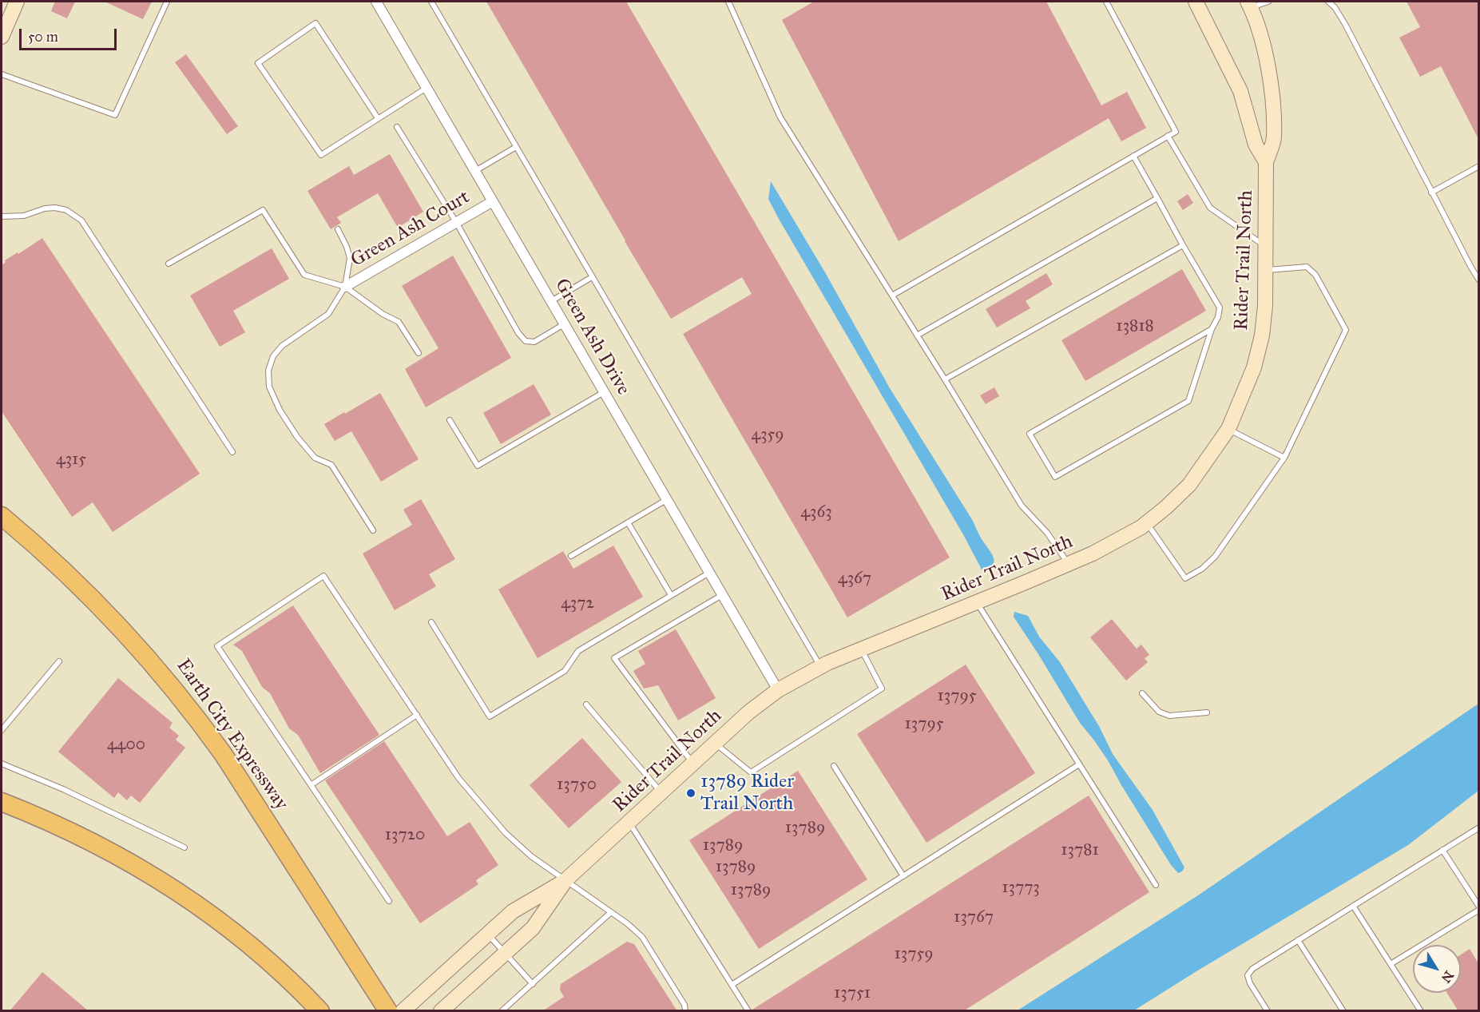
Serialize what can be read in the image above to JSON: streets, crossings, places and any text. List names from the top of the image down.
{
  "streets": {
    "highway": ["Earth City Expressway"],
    "street": ["Green Ash Court", "Rider Trail North", "Green Ash Drive"]
  },
  "crossings": [
    ["Green Ash Court", "Green Ash Drive"],
    ["Rider Trail North", "Green Ash Drive"]
  ],
  "places": ["13789 Rider Trail North"],
  "house_numbers": [
    "13818",
    "4359",
    "4315",
    "4363",
    "4367",
    "4372",
    "13795",
    "13795",
    "4400",
    "13750",
    "13789",
    "13720",
    "13789",
    "13781",
    "13789",
    "13773",
    "13789",
    "13767",
    "13759",
    "13751"
  ],
  "scale_bar": "50 m",
  "north": "bottom right"
}
